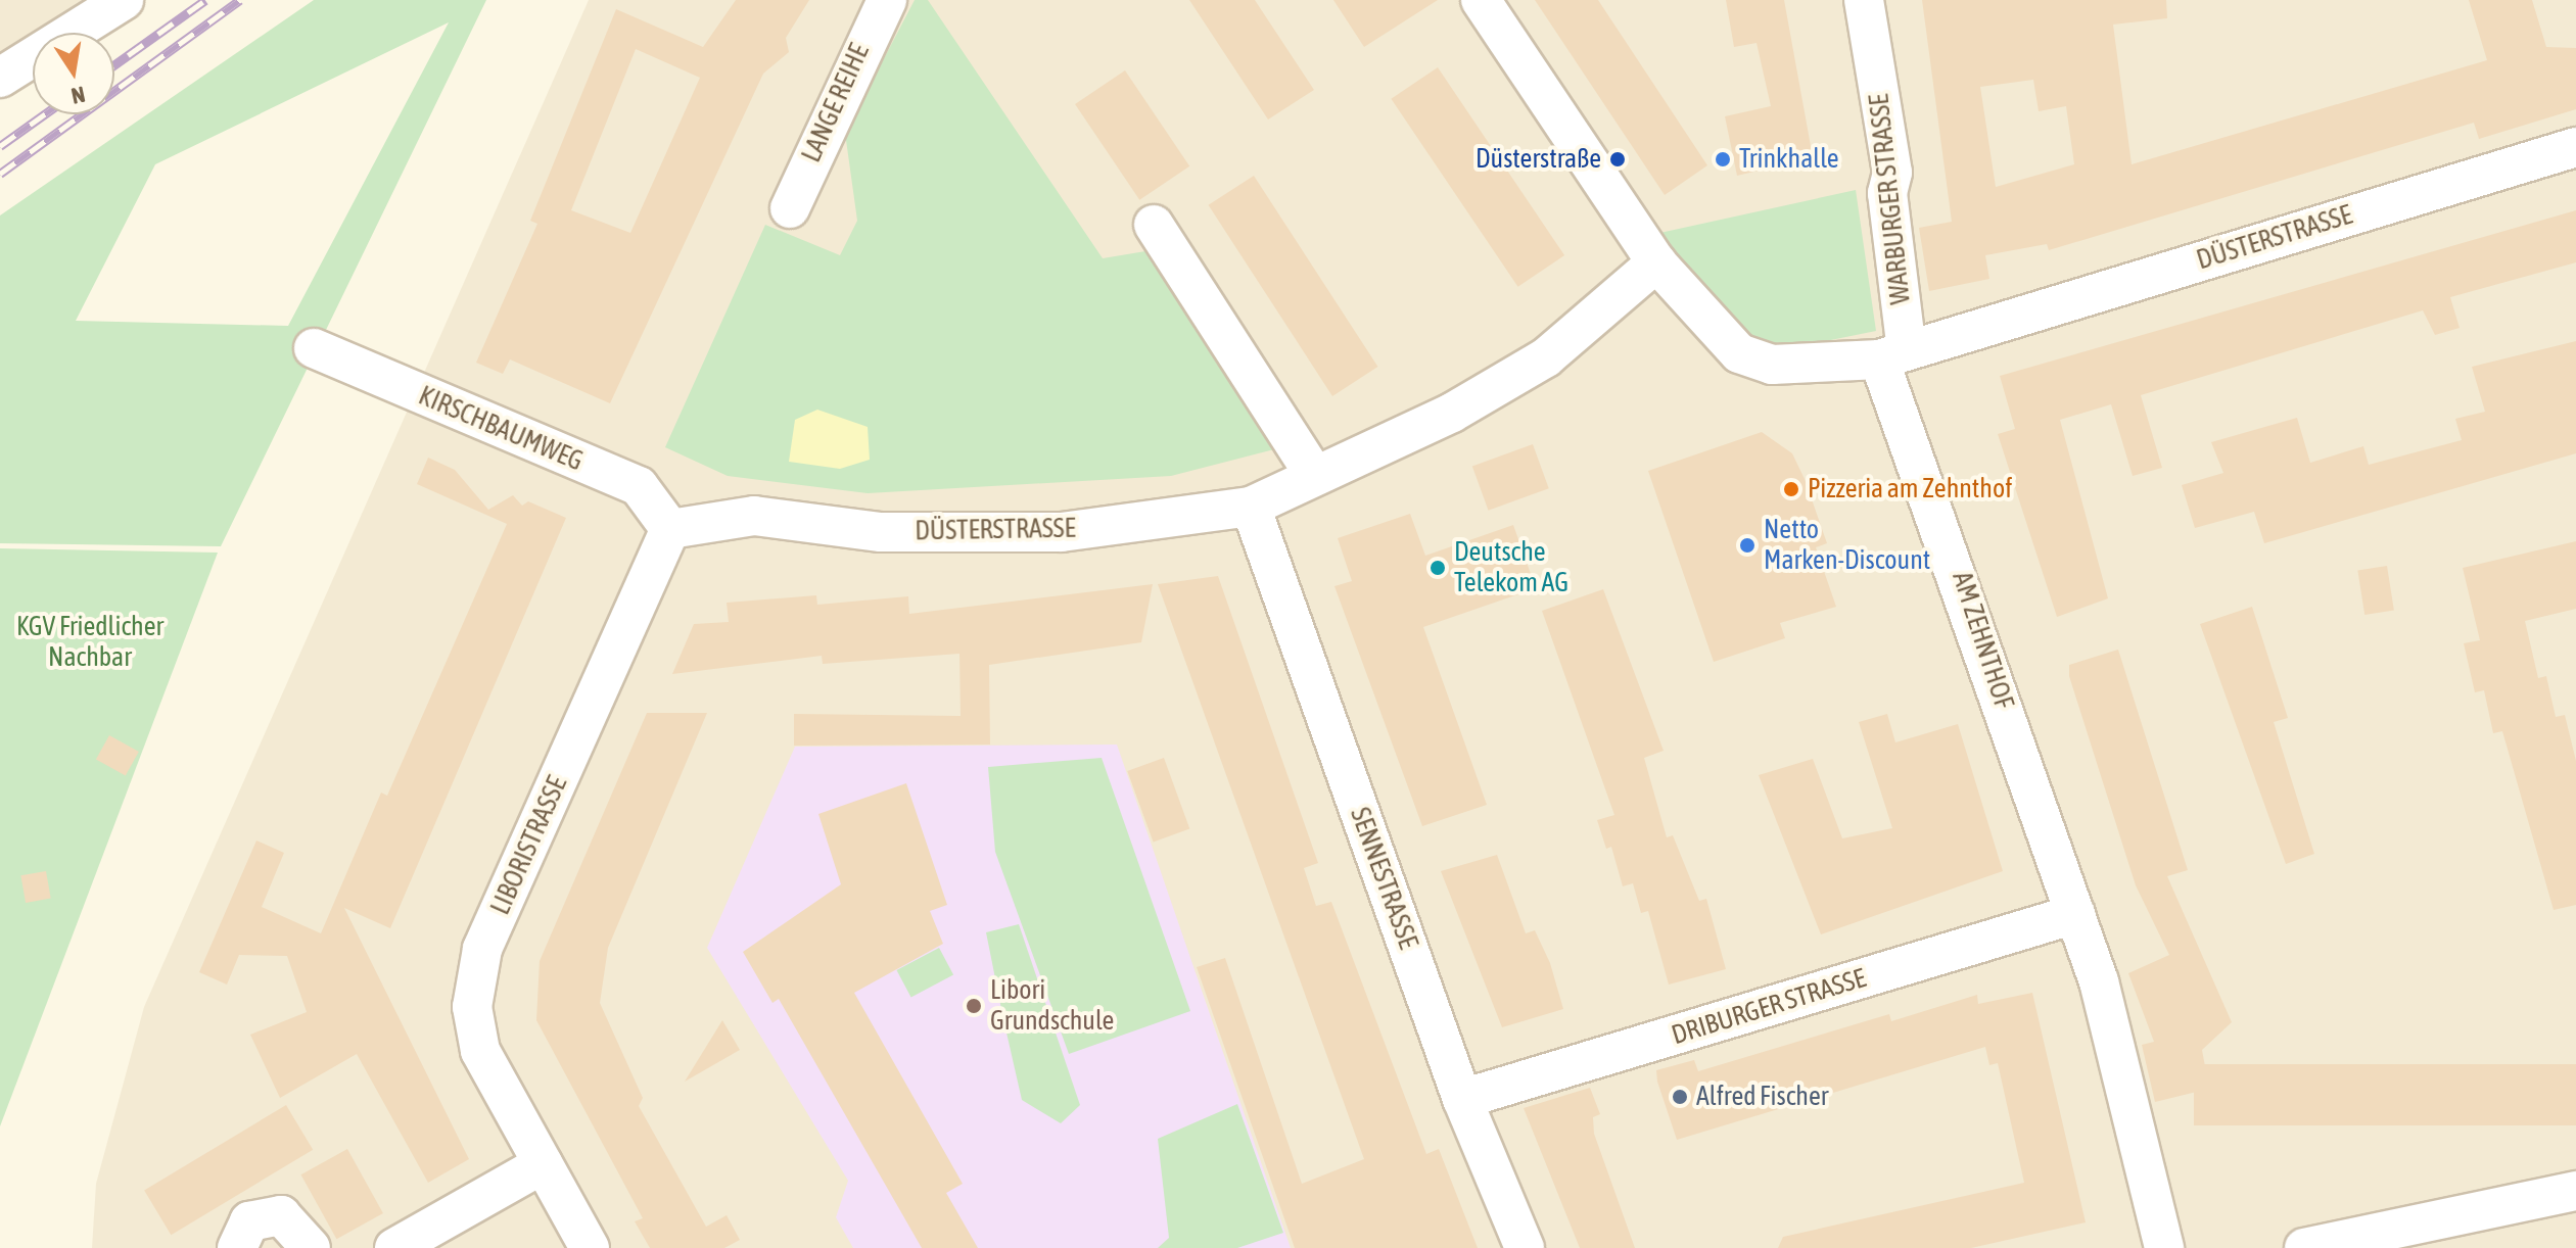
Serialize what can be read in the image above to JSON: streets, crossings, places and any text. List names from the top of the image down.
{
  "streets": {
    "street": [
      "LANGE REIHE",
      "WARBURGER STRASSE",
      "DÜSTERSTRASSE",
      "KIRSCHBAUMWEG",
      "AM ZEHNTHOF",
      "LIBORISTRASSE",
      "SENNESTRASSE",
      "DRIBURGER STRASSE"
    ]
  },
  "crossings": [
    ["WARBURGER STRASSE", "DÜSTERSTRASSE"],
    ["WARBURGER STRASSE", "AM ZEHNTHOF"],
    ["DÜSTERSTRASSE", "KIRSCHBAUMWEG"],
    ["DÜSTERSTRASSE", "AM ZEHNTHOF"],
    ["DÜSTERSTRASSE", "LIBORISTRASSE"],
    ["DÜSTERSTRASSE", "SENNESTRASSE"],
    ["KIRSCHBAUMWEG", "LIBORISTRASSE"],
    ["AM ZEHNTHOF", "DRIBURGER STRASSE"],
    ["SENNESTRASSE", "DRIBURGER STRASSE"]
  ],
  "parks": ["KGV Friedlicher Nachbar"],
  "places": [
    "Düsterstraße",
    "Trinkhalle",
    "Pizzeria am Zehnthof",
    "Netto Marken-Discount",
    "Deutsche Telekom AG",
    "Libori Grundschule",
    "Alfred Fischer"
  ],
  "north": "bottom"
}
